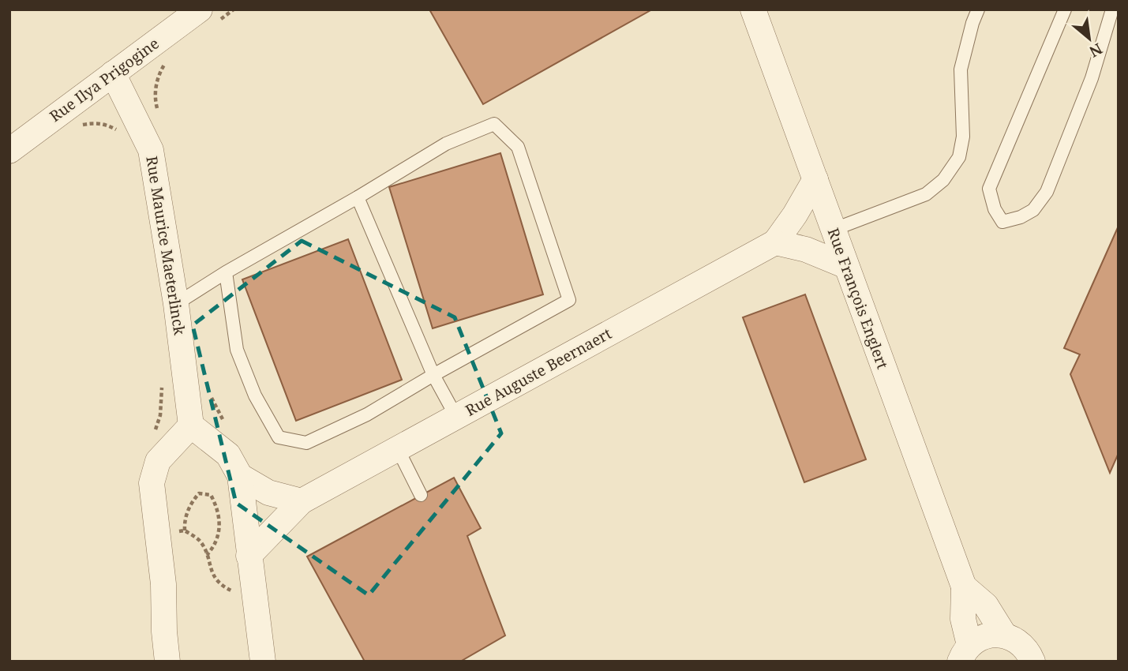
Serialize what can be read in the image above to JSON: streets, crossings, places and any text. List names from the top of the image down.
{
  "streets": {
    "street": [
      "Rue Ilya Prigogine",
      "Rue Maurice Maeterlinck",
      "Rue François Englert",
      "Rue Auguste Beernaert"
    ]
  },
  "crossings": [
    ["Rue Ilya Prigogine", "Rue Maurice Maeterlinck"]
  ],
  "north": "bottom right"
}
